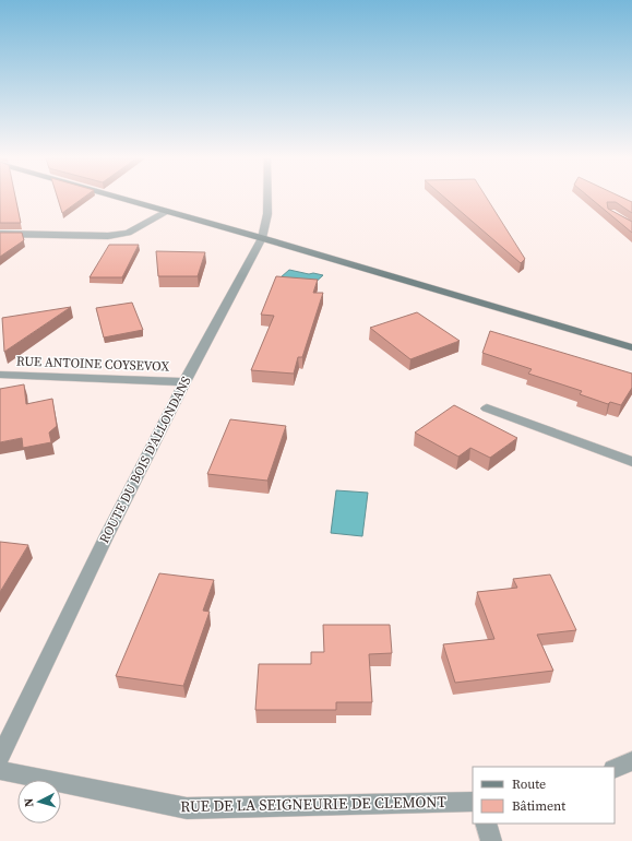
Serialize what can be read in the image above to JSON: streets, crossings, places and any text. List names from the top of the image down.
{
  "streets": {
    "street": ["RUE ANTOINE COYSEVOX", "ROUTE DU BOIS D'ALLONDANS", "RUE DE LA SEIGNEURIE DE CLEMONT"]
  },
  "crossings": [
    ["RUE ANTOINE COYSEVOX", "ROUTE DU BOIS D'ALLONDANS"]
  ],
  "legend": ["Route", "Bâtiment"],
  "north": "left"
}
